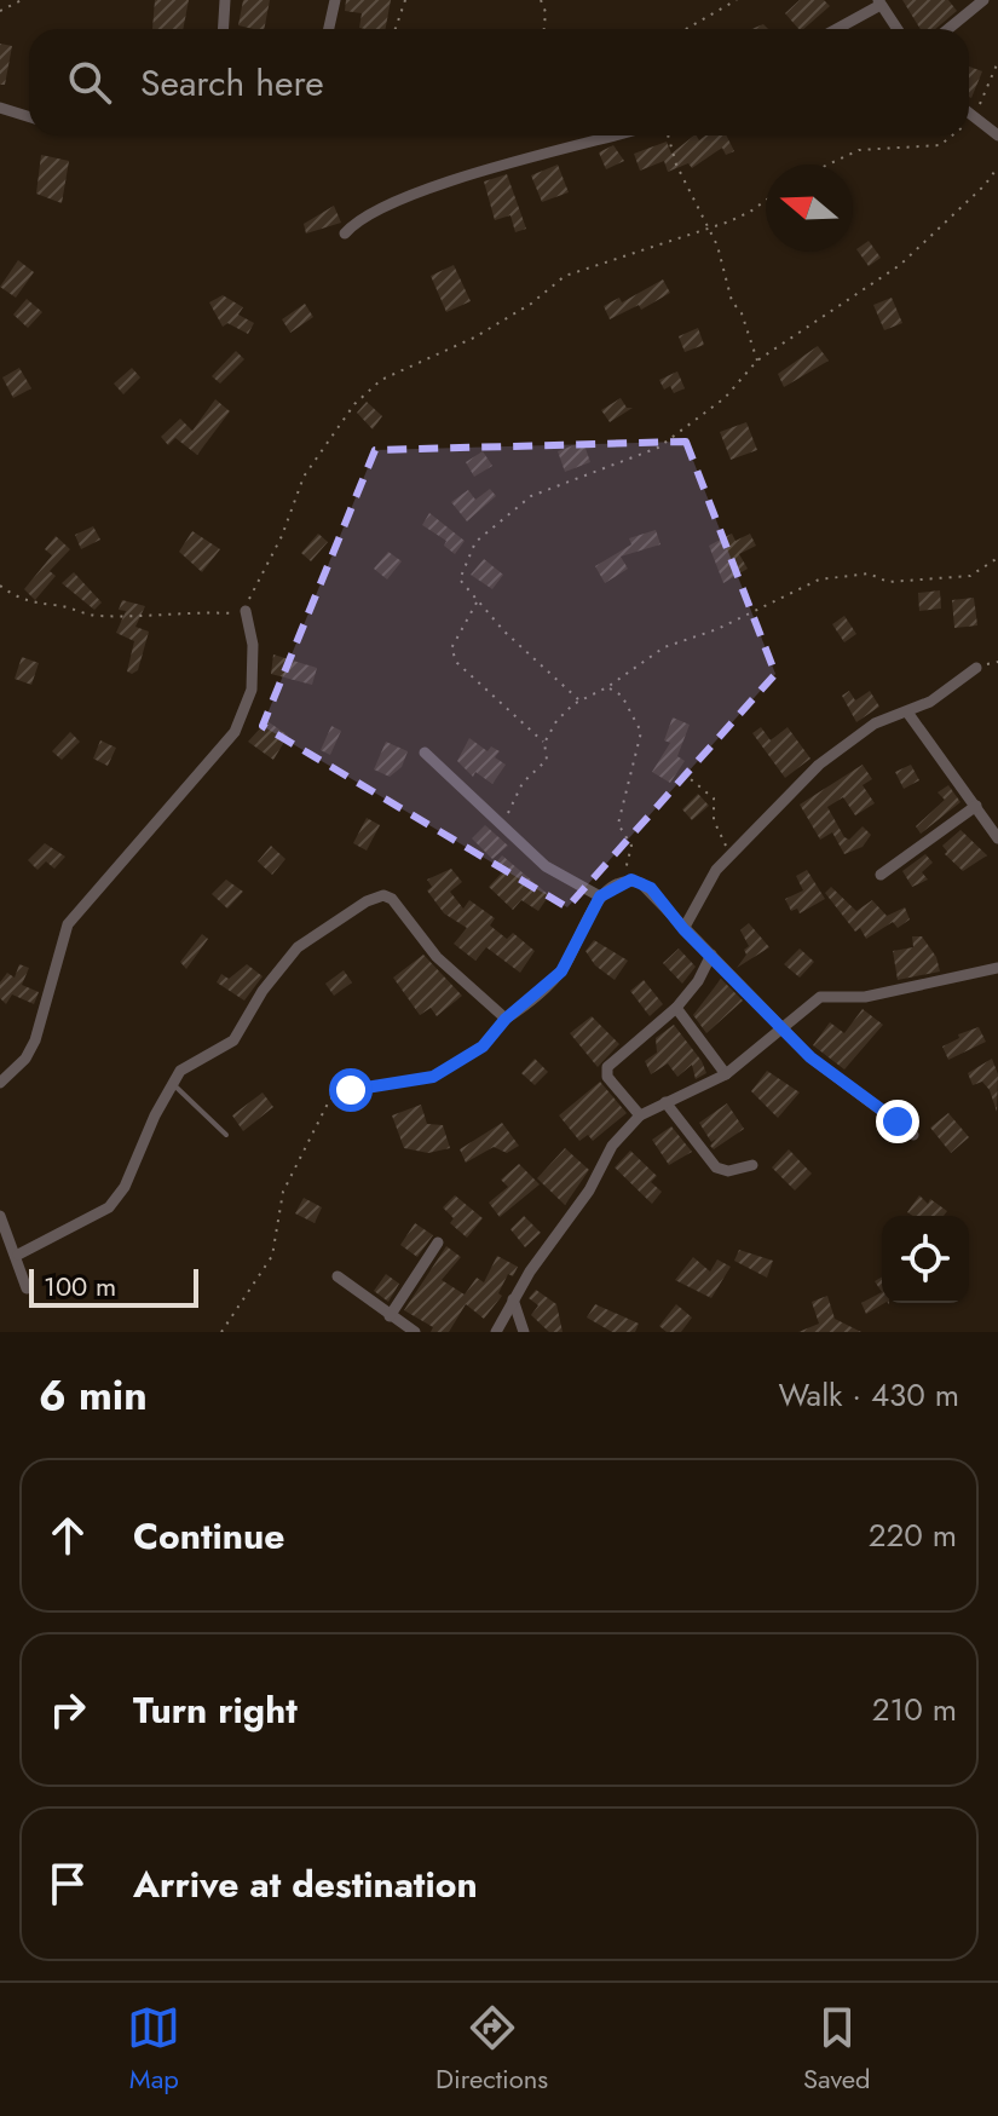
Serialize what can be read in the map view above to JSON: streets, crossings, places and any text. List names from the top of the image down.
{
  "scale_bar": "100 m",
  "north": "left",
  "page": {
    "search": "Search here",
    "scale": "100 m",
    "heading": ["6 min", "Walk · 430 m"],
    "list": [
      ["Continue", "220 m"],
      ["Turn right", "210 m"],
      "Arrive at destination"
    ],
    "nav": ["Map", "Directions", "Saved"]
  }
}
